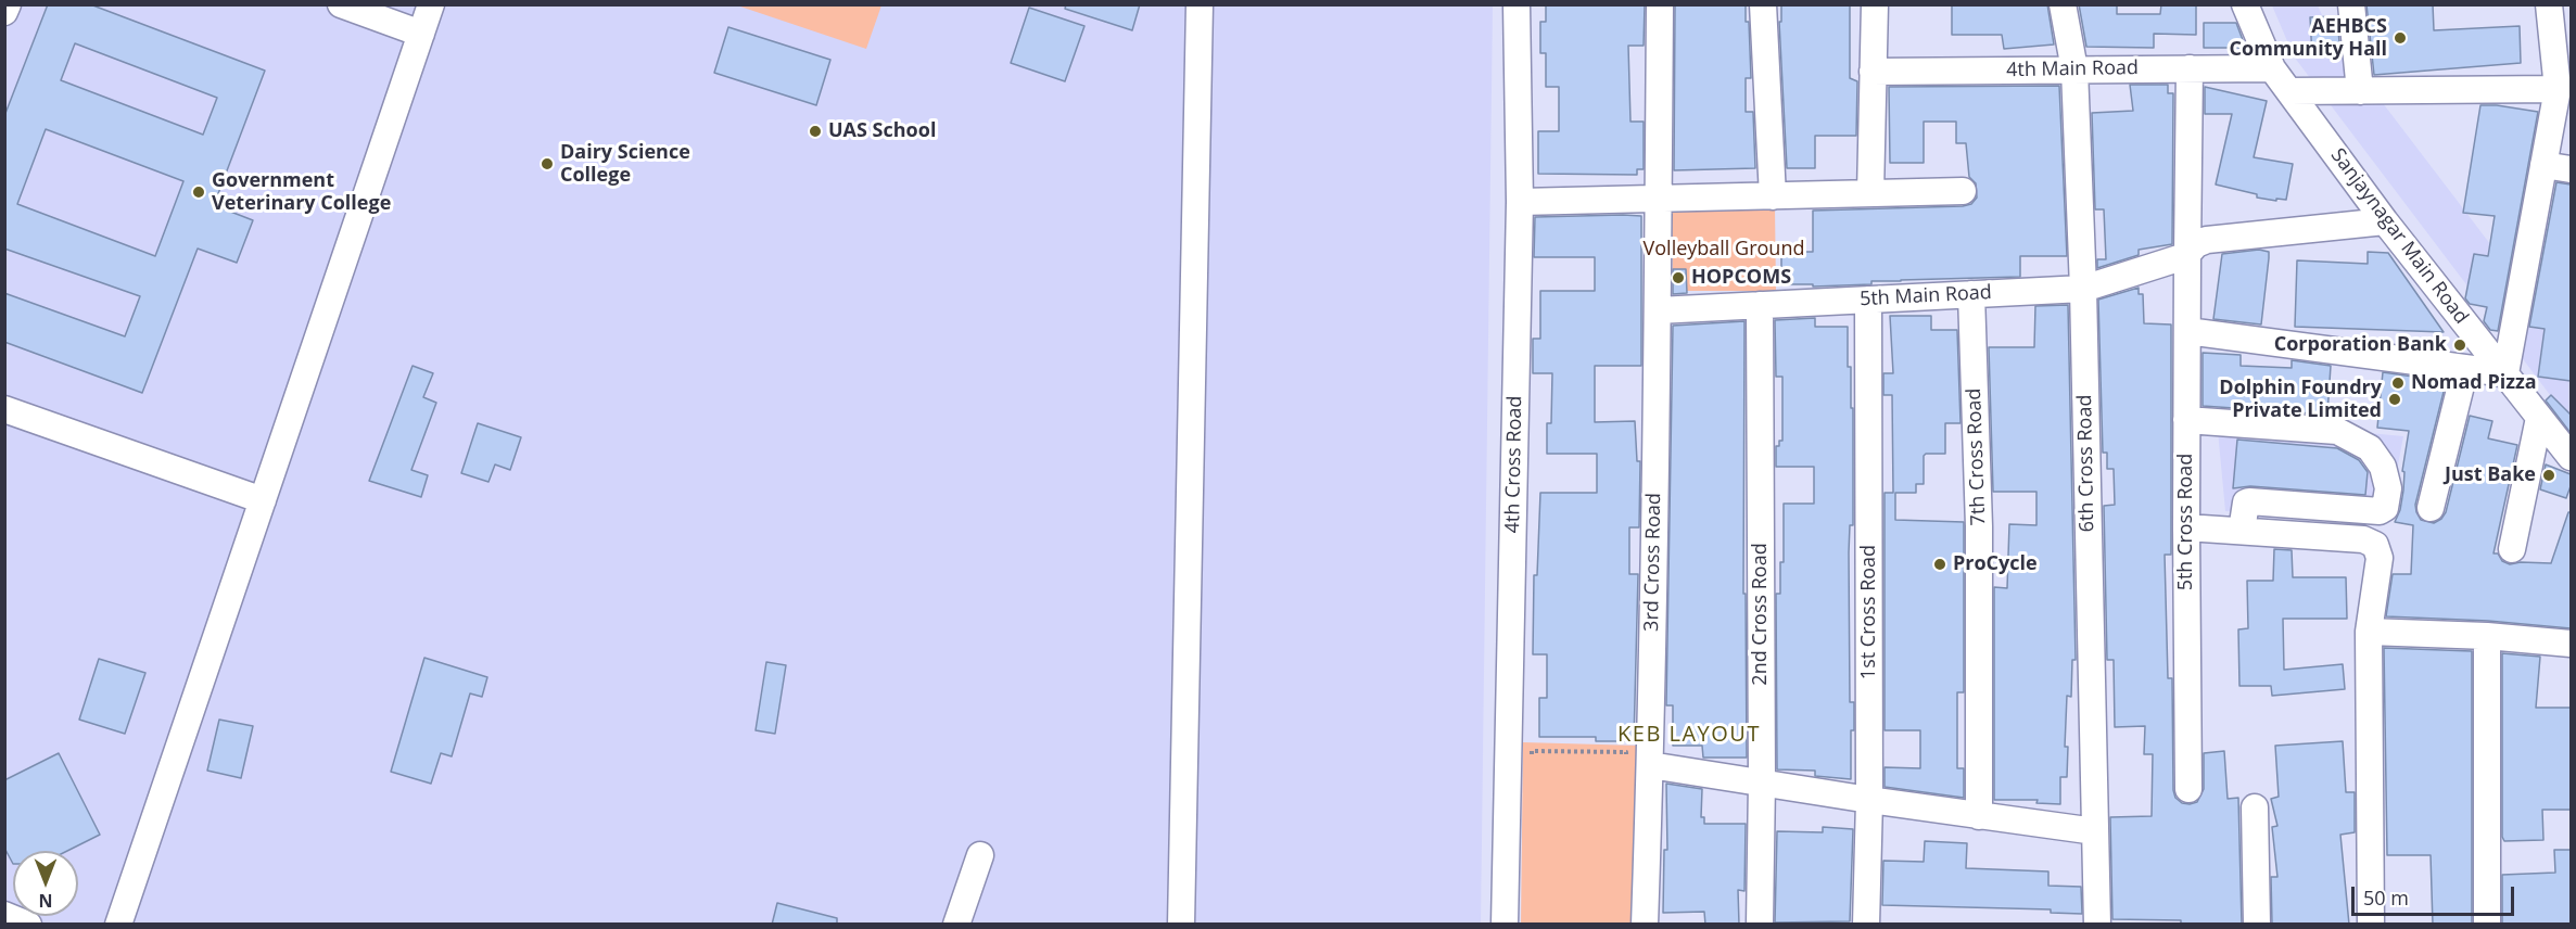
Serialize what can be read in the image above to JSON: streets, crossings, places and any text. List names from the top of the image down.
{
  "streets": {
    "street": [
      "4th Main Road",
      "Sanjaynagar Main Road",
      "5th Main Road",
      "7th Cross Road",
      "6th Cross Road",
      "4th Cross Road",
      "5th Cross Road",
      "3rd Cross Road",
      "1st Cross Road",
      "2nd Cross Road"
    ]
  },
  "crossings": [
    ["4th Main Road", "Sanjaynagar Main Road"],
    ["4th Main Road", "6th Cross Road"],
    ["4th Main Road", "5th Cross Road"],
    ["Sanjaynagar Main Road", "5th Main Road"],
    ["5th Main Road", "7th Cross Road"],
    ["5th Main Road", "6th Cross Road"],
    ["5th Main Road", "5th Cross Road"],
    ["5th Main Road", "3rd Cross Road"],
    ["5th Main Road", "1st Cross Road"],
    ["5th Main Road", "2nd Cross Road"]
  ],
  "districts": ["KEB LAYOUT"],
  "parks": ["Volleyball Ground"],
  "places": [
    "AEHBCS Community Hall",
    "UAS School",
    "Dairy Science College",
    "Government Veterinary College",
    "HOPCOMS",
    "Corporation Bank",
    "Nomad Pizza",
    "Dolphin Foundry Private Limited",
    "Just Bake",
    "ProCycle"
  ],
  "scale_bar": "50 m",
  "north": "bottom"
}
